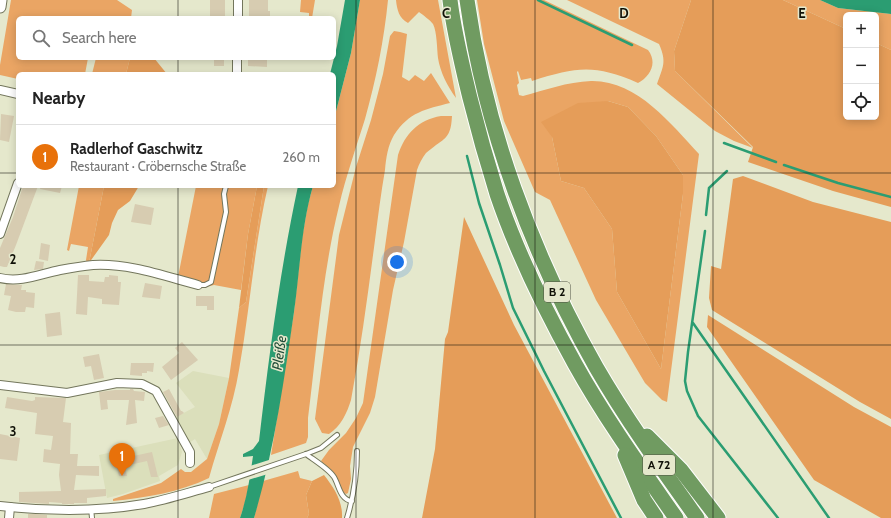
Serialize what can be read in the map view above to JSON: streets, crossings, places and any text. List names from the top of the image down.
{
  "streets": {
    "highway": ["B 2", "A 72"]
  },
  "crossings": [
    ["B 2", "A 72"]
  ],
  "water": ["Pleiße"],
  "page": {
    "map_buttons": ["+", "−"],
    "search": "Search here",
    "heading": "Nearby",
    "list": [
      {
        "mark": "1",
        "name": "Radlerhof Gaschwitz",
        "note": "Restaurant · Cröbernsche Straße",
        "value": "260 m"
      }
    ],
    "pins": "1"
  },
  "grid": {
    "columns": ["C", "D", "E"],
    "rows": ["2", "3"]
  }
}
